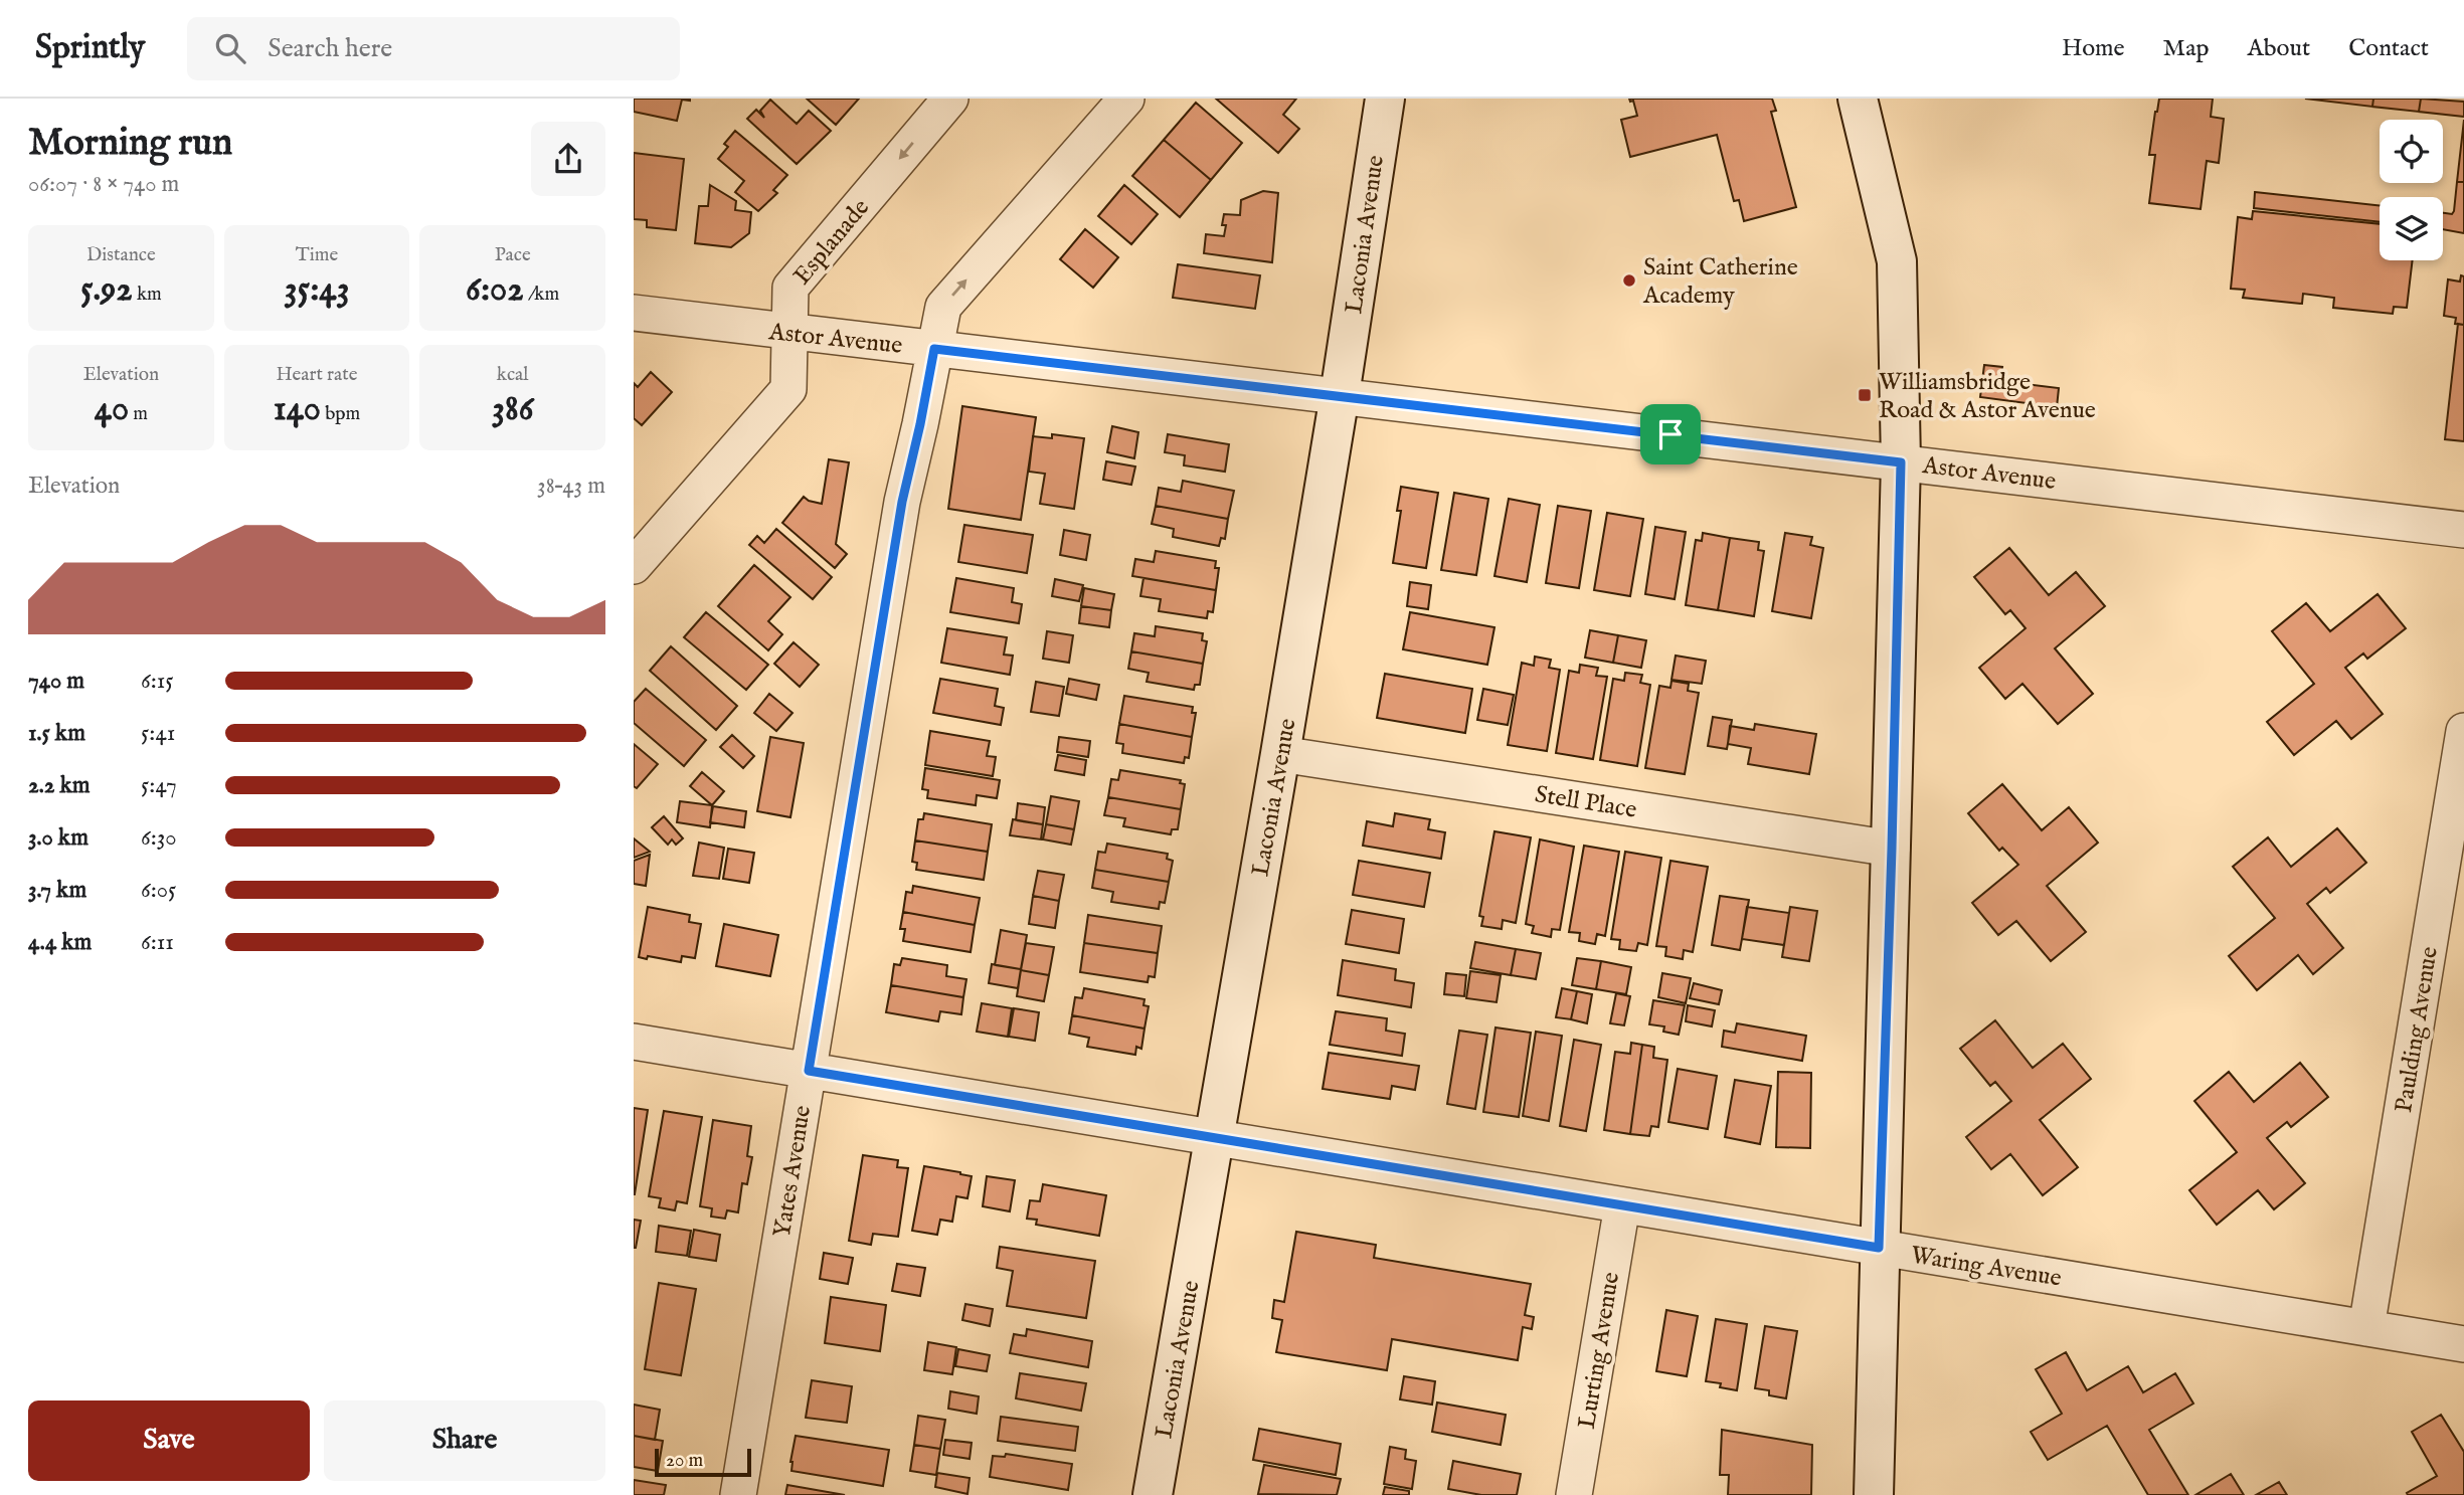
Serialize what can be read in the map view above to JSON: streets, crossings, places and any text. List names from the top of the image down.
{
  "streets": {
    "street": [
      "Laconia Avenue",
      "Esplanade",
      "Astor Avenue",
      "Stell Place",
      "Paulding Avenue",
      "Yates Avenue",
      "Waring Avenue",
      "Lurting Avenue"
    ]
  },
  "crossings": [
    ["Laconia Avenue", "Astor Avenue"],
    ["Laconia Avenue", "Stell Place"],
    ["Laconia Avenue", "Waring Avenue"],
    ["Esplanade", "Astor Avenue"],
    ["Astor Avenue", "Yates Avenue"],
    ["Paulding Avenue", "Waring Avenue"],
    ["Yates Avenue", "Waring Avenue"],
    ["Waring Avenue", "Lurting Avenue"]
  ],
  "places": {
    "other": ["Saint Catherine Academy"],
    "transit": ["Williamsbridge Road & Astor Avenue"]
  },
  "scale_bar": "20 m",
  "page": {
    "header": "Sprintly",
    "search": "Search here",
    "nav": [
      "Home",
      "Map",
      "About",
      "Contact"
    ],
    "heading": ["Morning run", "06:07 · 8 × 740 m"],
    "stats": [
      ["Distance", "5.92 km"],
      ["Time", "35:43"],
      ["Pace", "6:02 /km"],
      ["Elevation", "40 m"],
      ["Heart rate", "140 bpm"],
      ["kcal", "386"]
    ],
    "chart": ["Elevation", "38–43 m"],
    "list": [
      {
        "name": "740 m",
        "note": "6:15"
      },
      {
        "name": "1.5 km",
        "note": "5:41"
      },
      {
        "name": "2.2 km",
        "note": "5:47"
      },
      {
        "name": "3.0 km",
        "note": "6:30"
      },
      {
        "name": "3.7 km",
        "note": "6:05"
      },
      {
        "name": "4.4 km",
        "note": "6:11"
      }
    ],
    "buttons": ["Save", "Share"],
    "scale": "20 m"
  }
}
